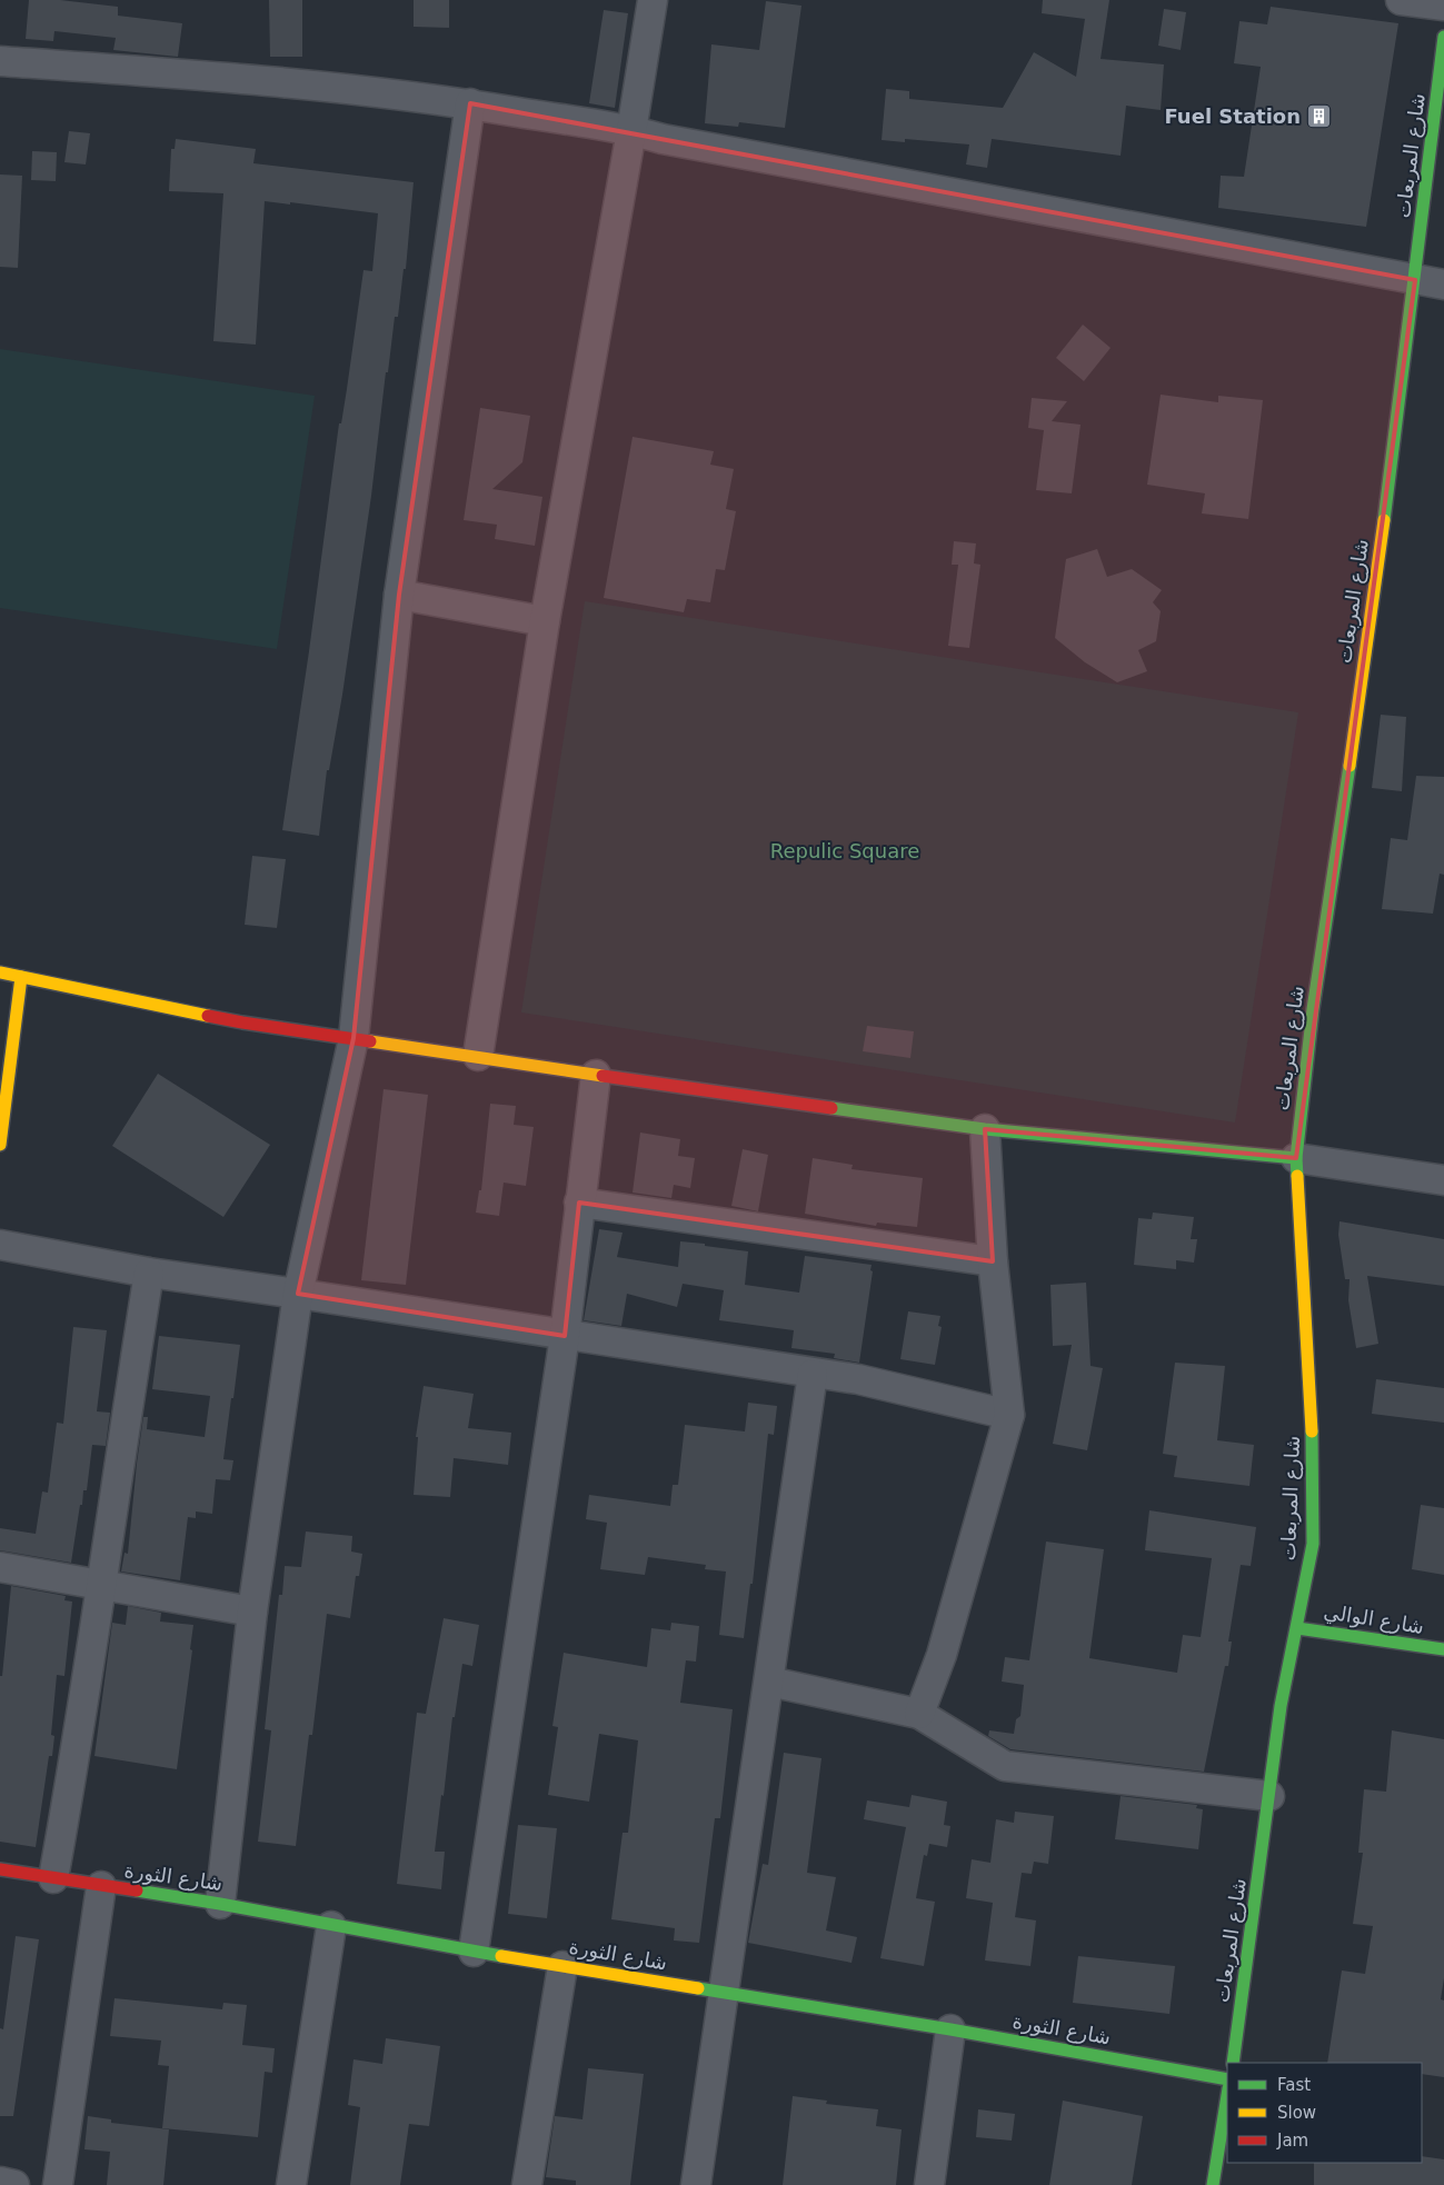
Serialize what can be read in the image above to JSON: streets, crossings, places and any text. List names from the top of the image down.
{
  "streets": {
    "street": ["شارع المربعات", "شارع الوالي", "شارع الثورة"]
  },
  "crossings": [
    ["شارع المربعات", "شارع الوالي"]
  ],
  "parks": ["Repulic Square"],
  "places": {
    "building": ["Fuel Station"]
  },
  "legend": ["Fast", "Slow", "Jam"]
}
